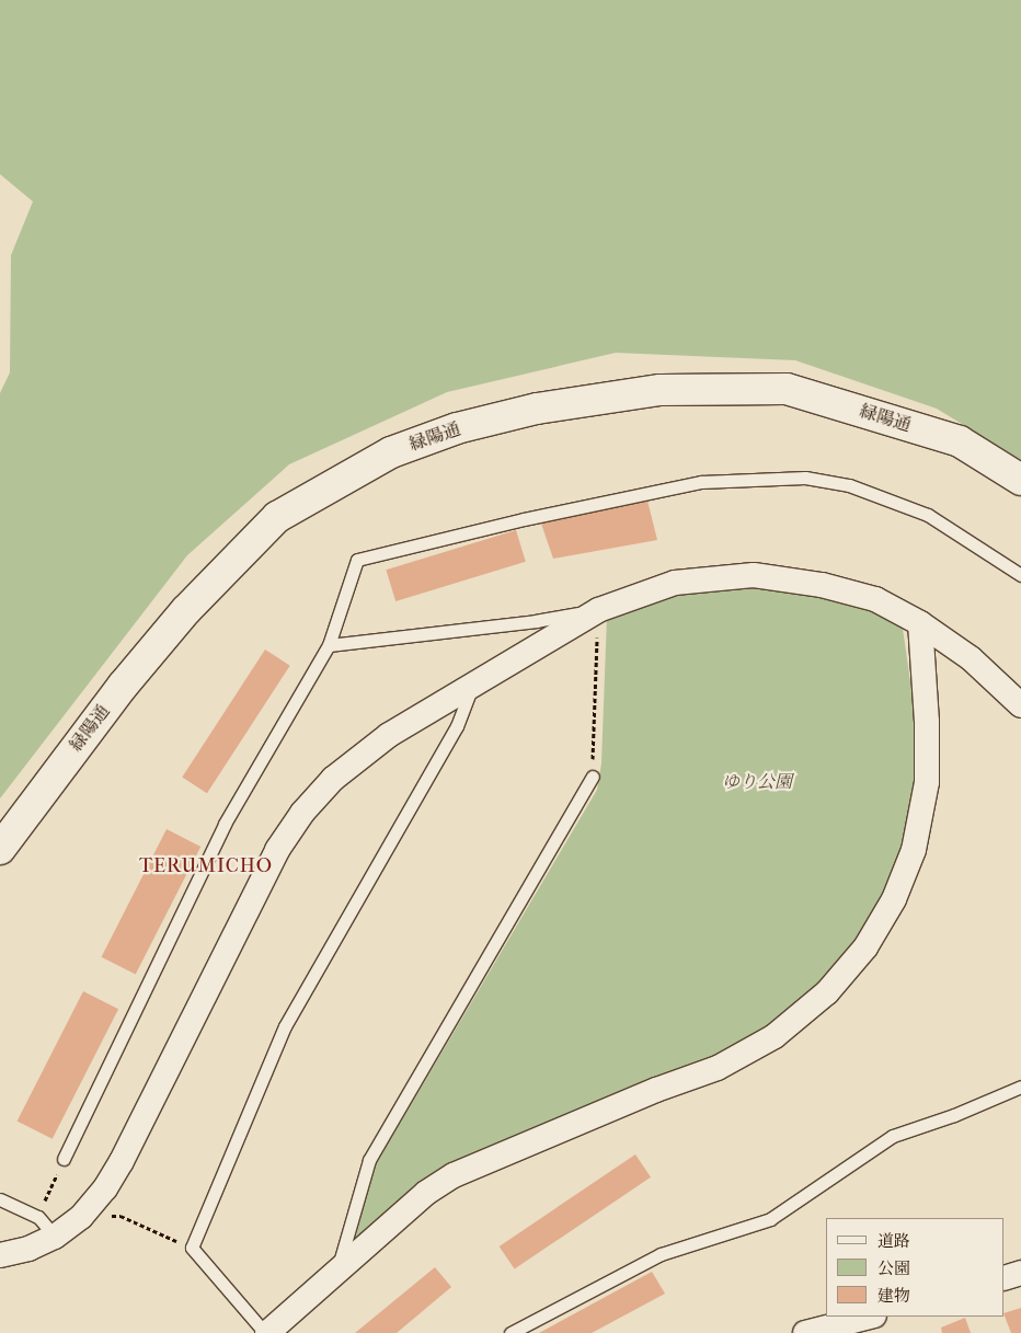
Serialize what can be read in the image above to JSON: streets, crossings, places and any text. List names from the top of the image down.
{
  "streets": {
    "street": ["緑陽通"]
  },
  "districts": ["TERUMICHO"],
  "parks": ["ゆり公園"],
  "legend": ["道路", "公園", "建物"]
}
